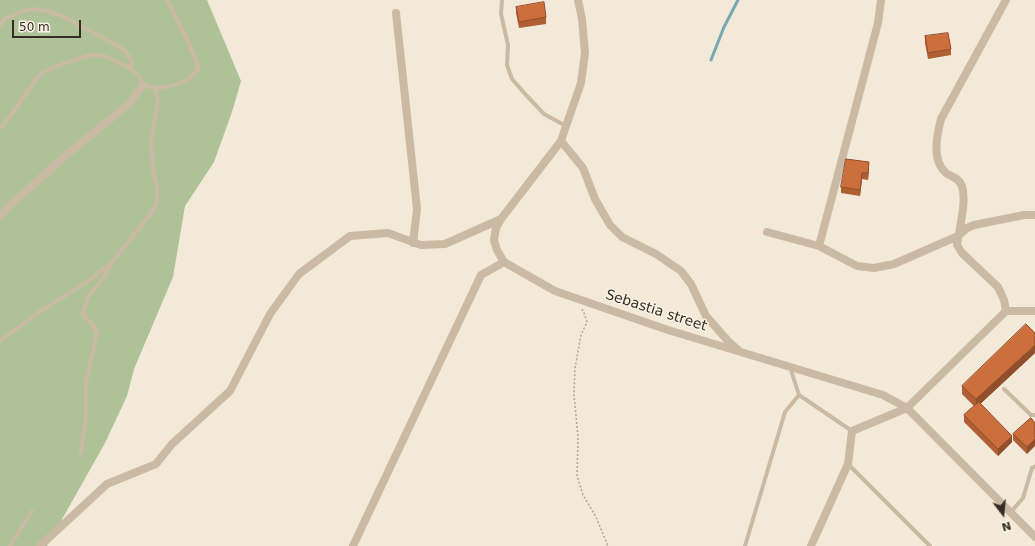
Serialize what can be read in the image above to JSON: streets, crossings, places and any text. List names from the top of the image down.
{
  "streets": {
    "street": ["Sebastia street"]
  },
  "scale_bar": "50 m",
  "north": "bottom"
}
